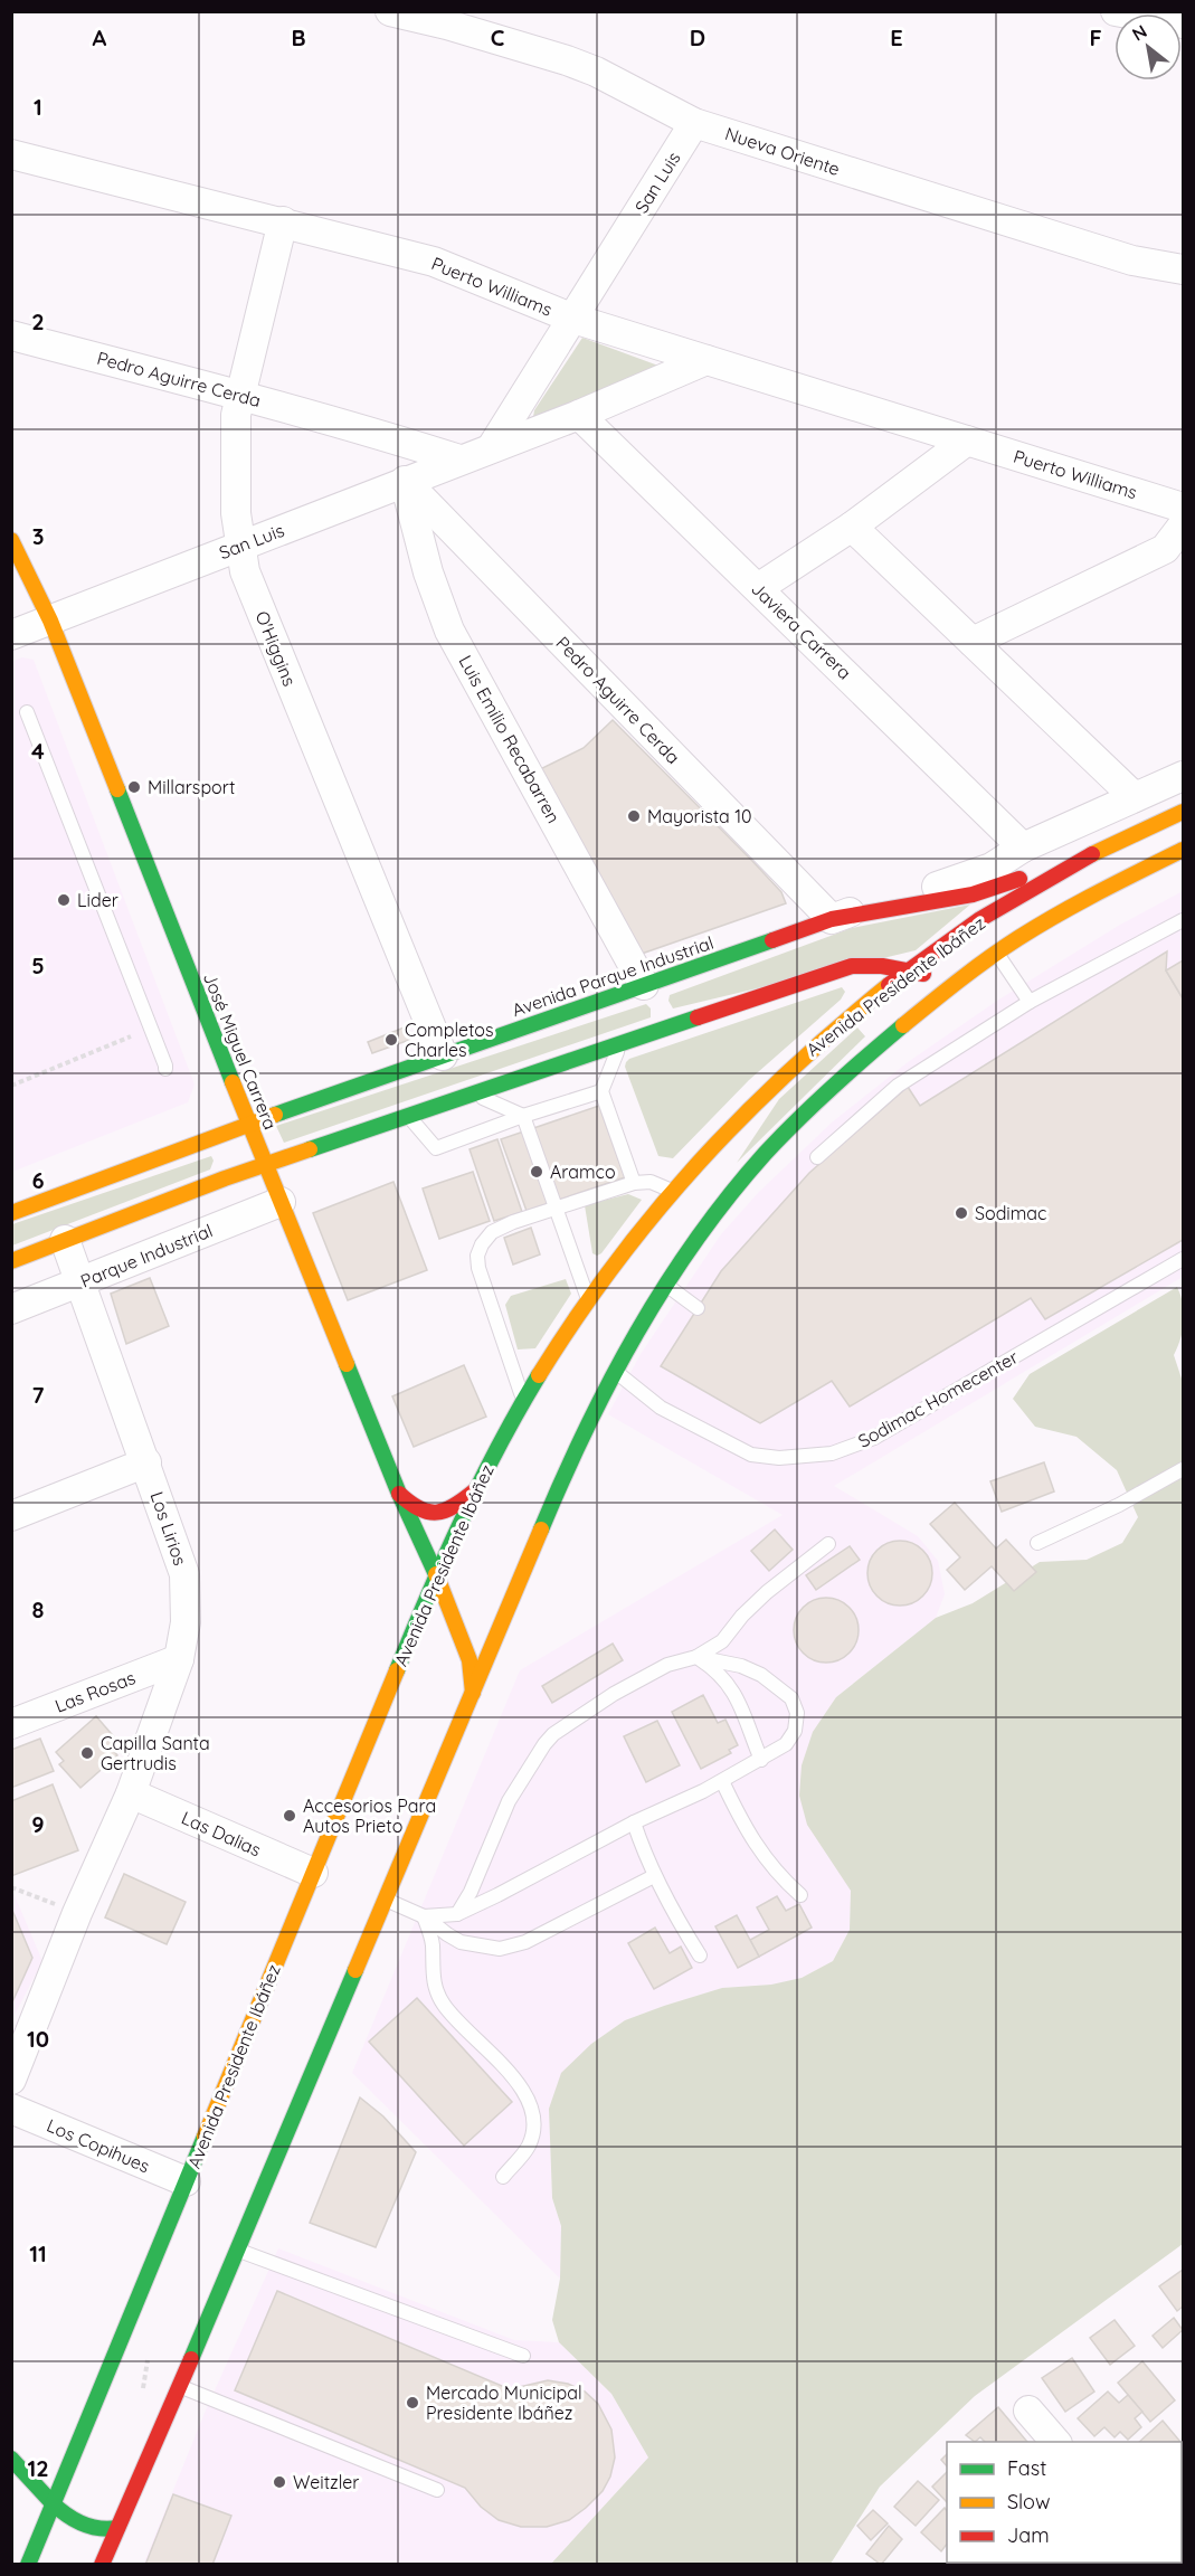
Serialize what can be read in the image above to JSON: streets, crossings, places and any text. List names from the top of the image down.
{
  "streets": {
    "main road": ["Avenida Parque Industrial", "Avenida Presidente Ibáñez", "José Miguel Carrera"],
    "street": [
      "Nueva Oriente",
      "San Luis",
      "Puerto Williams",
      "Pedro Aguirre Cerda",
      "Javiera Carrera",
      "O'Higgins",
      "Luis Emilio Recabarren",
      "Parque Industrial",
      "Los Lirios",
      "Las Rosas",
      "Las Dalias",
      "Los Copihues"
    ],
    "lane": ["Sodimac Homecenter"]
  },
  "crossings": [
    ["Nueva Oriente", "San Luis"],
    ["San Luis", "Puerto Williams"],
    ["San Luis", "Pedro Aguirre Cerda"],
    ["San Luis", "Javiera Carrera"],
    ["San Luis", "O'Higgins"],
    ["San Luis", "Luis Emilio Recabarren"],
    ["San Luis", "José Miguel Carrera"],
    ["Puerto Williams", "O'Higgins"],
    ["Pedro Aguirre Cerda", "O'Higgins"],
    ["Pedro Aguirre Cerda", "Luis Emilio Recabarren"],
    ["Pedro Aguirre Cerda", "Avenida Parque Industrial"],
    ["O'Higgins", "Avenida Parque Industrial"],
    ["Luis Emilio Recabarren", "Avenida Parque Industrial"],
    ["Avenida Parque Industrial", "Avenida Presidente Ibáñez"],
    ["Avenida Parque Industrial", "José Miguel Carrera"],
    ["Avenida Presidente Ibáñez", "José Miguel Carrera"],
    ["Avenida Presidente Ibáñez", "Sodimac Homecenter"],
    ["Avenida Presidente Ibáñez", "Las Dalias"],
    ["Avenida Presidente Ibáñez", "Los Copihues"],
    ["José Miguel Carrera", "Parque Industrial"],
    ["Parque Industrial", "Los Lirios"],
    ["Los Lirios", "Las Rosas"],
    ["Los Lirios", "Las Dalias"]
  ],
  "places": [
    "Millarsport",
    "Mayorista 10",
    "Lider",
    "Completos Charles",
    "Aramco",
    "Sodimac",
    "Capilla Santa Gertrudis",
    "Accesorios Para Autos Prieto",
    "Mercado Municipal Presidente Ibáñez",
    "Weitzler"
  ],
  "legend": ["Fast", "Slow", "Jam"],
  "north": "top left",
  "grid": {
    "columns": [
      "A",
      "B",
      "C",
      "D",
      "E",
      "F"
    ],
    "rows": [
      "1",
      "2",
      "3",
      "4",
      "5",
      "6",
      "7",
      "8",
      "9",
      "10",
      "11",
      "12"
    ]
  }
}
